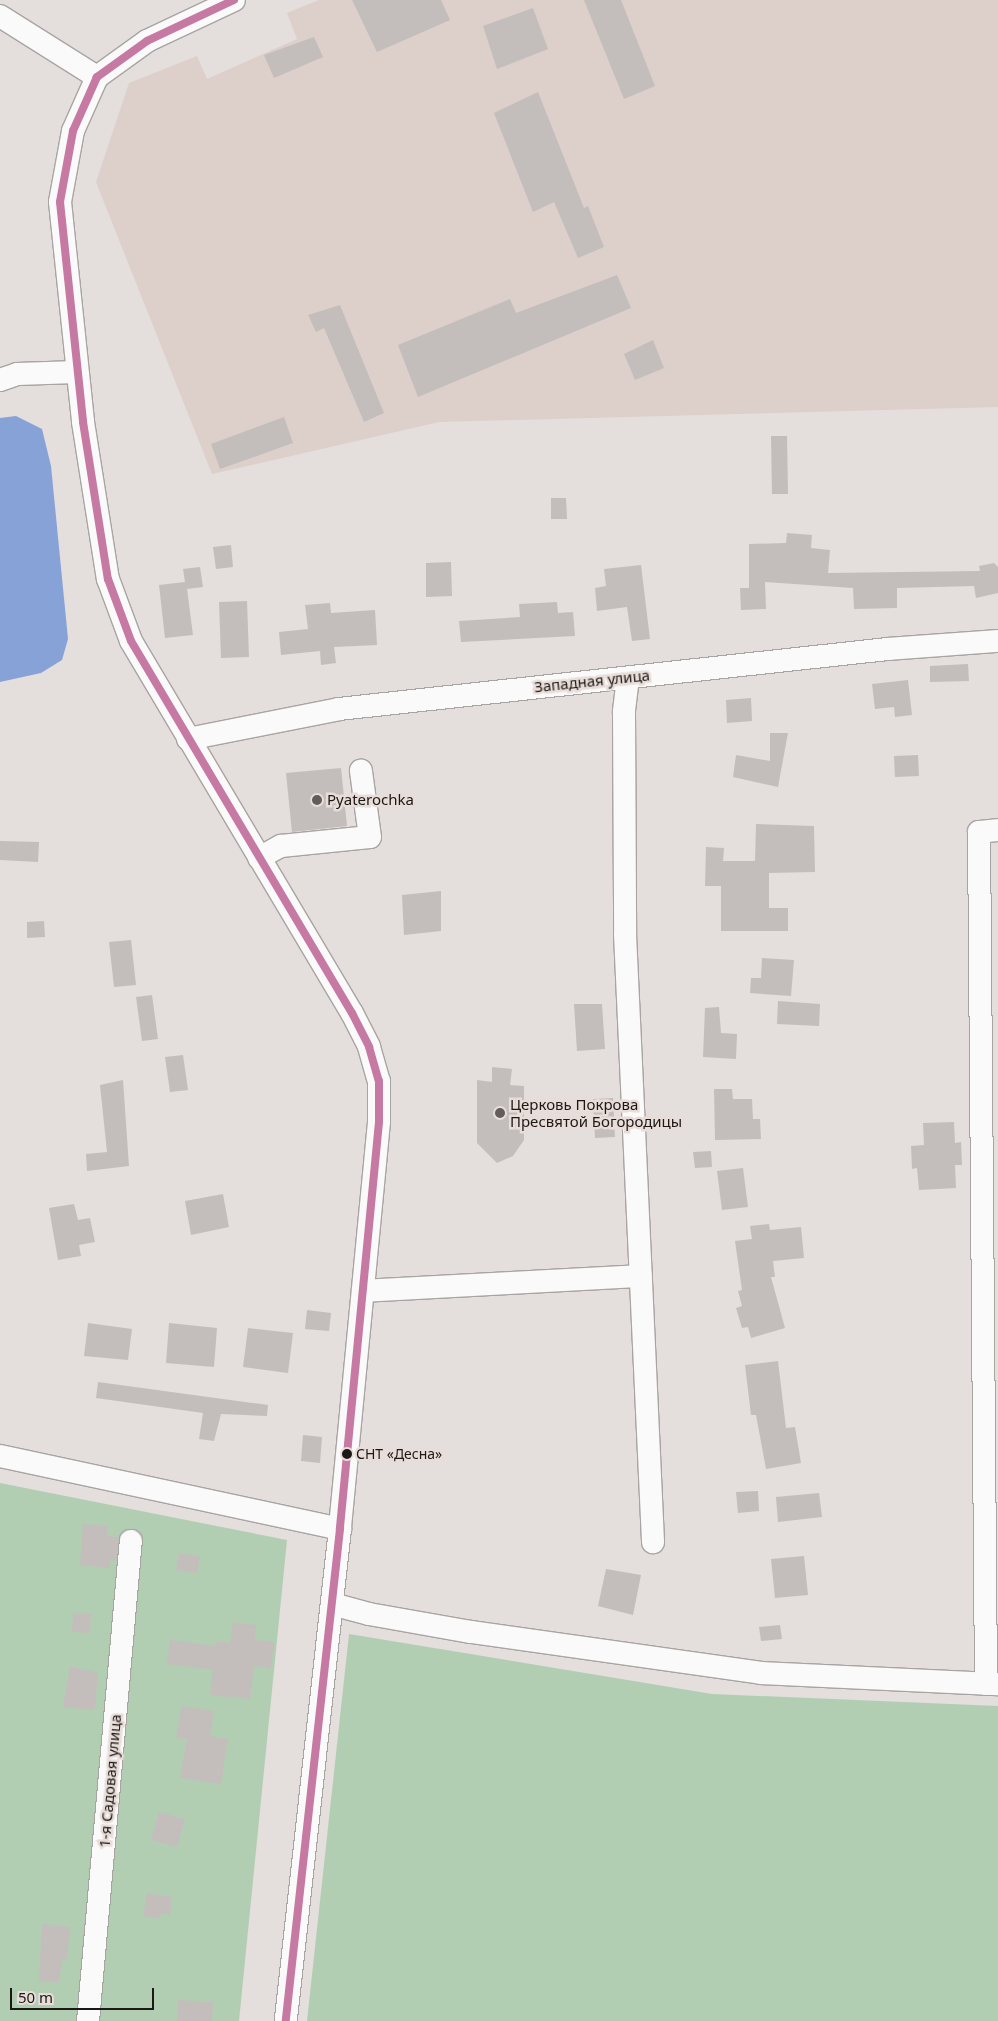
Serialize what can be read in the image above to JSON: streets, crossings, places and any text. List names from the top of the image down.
{
  "streets": {
    "street": ["Западная улица", "1-я Садовая улица"]
  },
  "places": ["Pyaterochka", "Церковь Покрова Пресвятой Богородицы", "СНТ «Десна»"],
  "scale_bar": "50 m"
}
